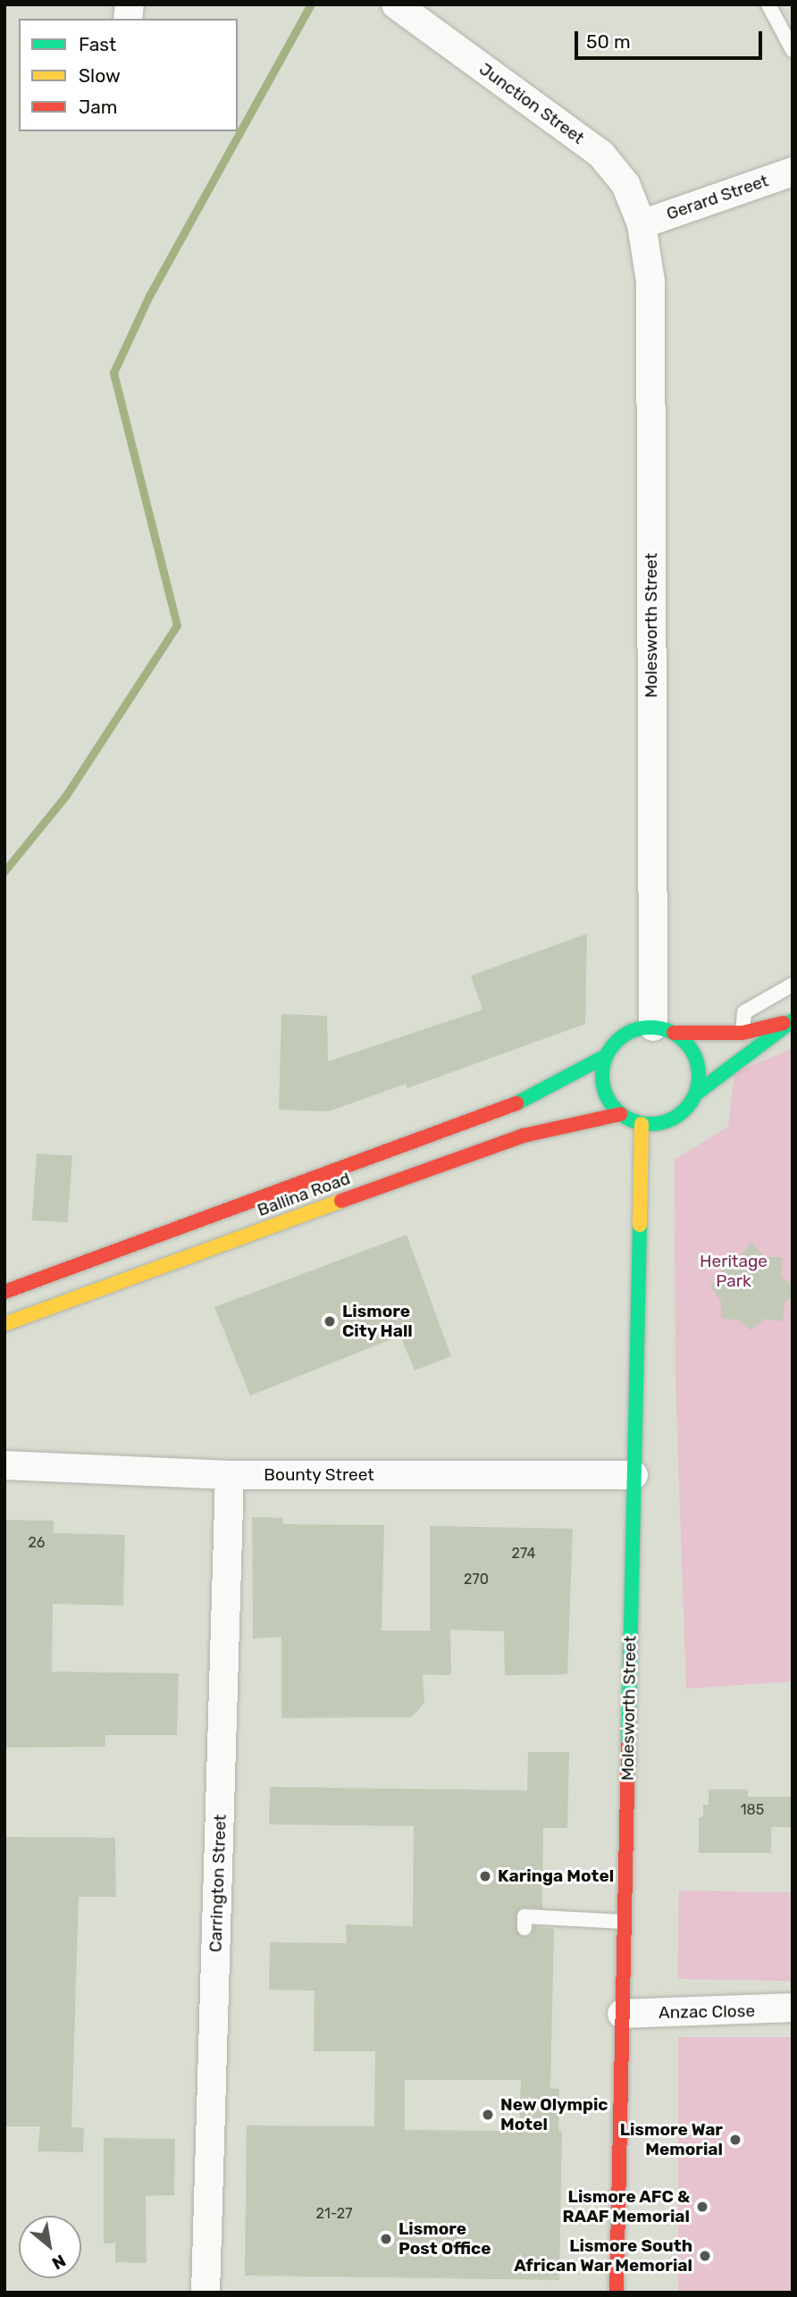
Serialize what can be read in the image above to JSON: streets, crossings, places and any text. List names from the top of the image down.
{
  "streets": {
    "main road": ["Molesworth Street", "Ballina Road"],
    "street": [
      "Junction Street",
      "Gerard Street",
      "Bounty Street",
      "Carrington Street",
      "Anzac Close"
    ]
  },
  "crossings": [
    ["Junction Street", "Gerard Street"],
    ["Junction Street", "Molesworth Street"],
    ["Gerard Street", "Molesworth Street"],
    ["Molesworth Street", "Ballina Road"],
    ["Molesworth Street", "Bounty Street"],
    ["Molesworth Street", "Anzac Close"],
    ["Bounty Street", "Carrington Street"]
  ],
  "parks": ["Heritage Park"],
  "places": [
    "Lismore City Hall",
    "Karinga Motel",
    "New Olympic Motel",
    "Lismore War Memorial",
    "Lismore AFC & RAAF Memorial",
    "Lismore Post Office",
    "Lismore South African War Memorial"
  ],
  "house_numbers": [
    "26",
    "274",
    "270",
    "185",
    "21-27"
  ],
  "legend": ["Fast", "Slow", "Jam"],
  "scale_bar": "50 m",
  "north": "bottom right"
}
